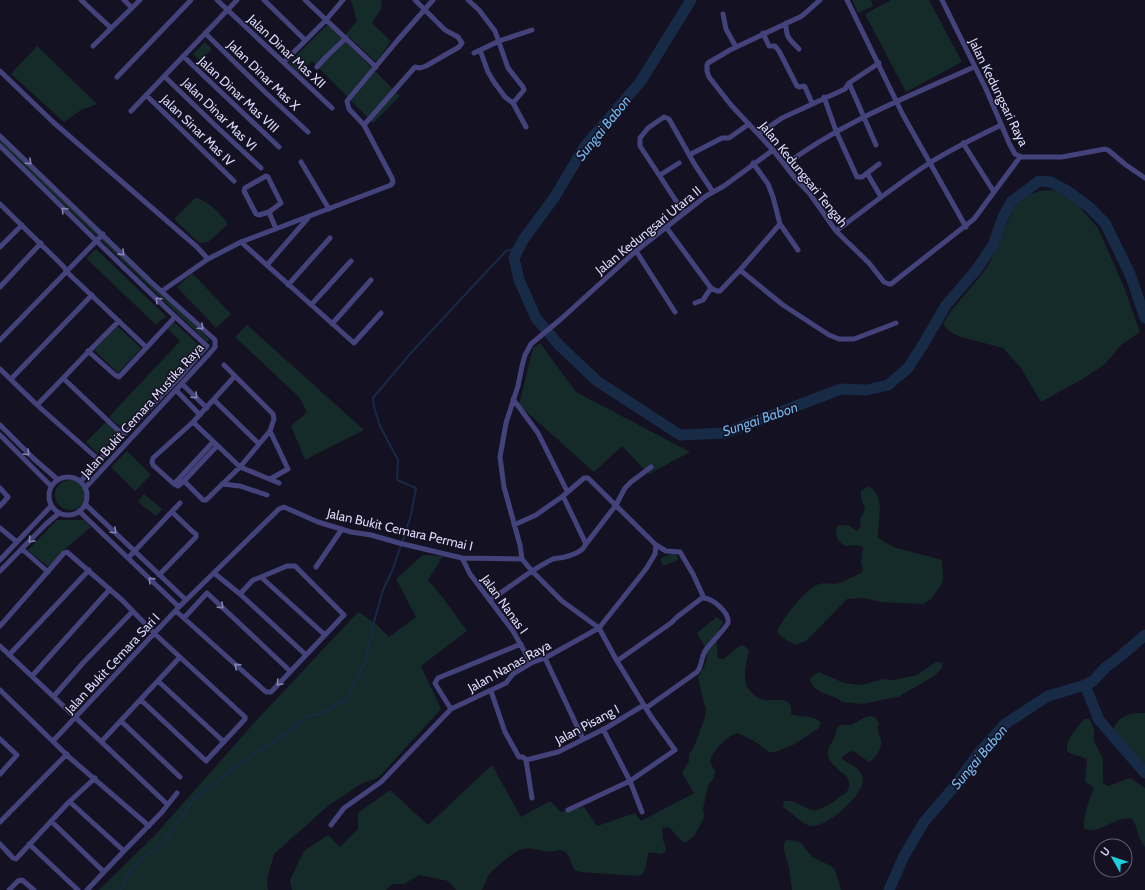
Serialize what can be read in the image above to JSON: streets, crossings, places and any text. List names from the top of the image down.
{
  "streets": {
    "street": [
      "Jalan Dinar Mas XII",
      "Jalan Dinar Mas X",
      "Jalan Kedungsari Raya",
      "Jalan Dinar Mas VIII",
      "Jalan Dinar Mas VI",
      "Jalan Sinar Mas IV",
      "Jalan Kedungsari Tengah",
      "Jalan Kedungsari Utara II",
      "Jalan Bukit Cemara Mustika Raya",
      "Jalan Bukit Cemara Permai I",
      "Jalan Nanas I",
      "Jalan Bukit Cemara Sari I",
      "Jalan Nanas Raya",
      "Jalan Pisang I"
    ]
  },
  "crossings": [
    ["Jalan Kedungsari Tengah", "Jalan Kedungsari Utara II"],
    ["Jalan Kedungsari Utara II", "Jalan Bukit Cemara Permai I"],
    ["Jalan Bukit Cemara Permai I", "Jalan Nanas I"],
    ["Jalan Bukit Cemara Permai I", "Jalan Bukit Cemara Sari I"],
    ["Jalan Nanas I", "Jalan Nanas Raya"]
  ],
  "water": ["Sungai Babon"],
  "north": "top left"
}
